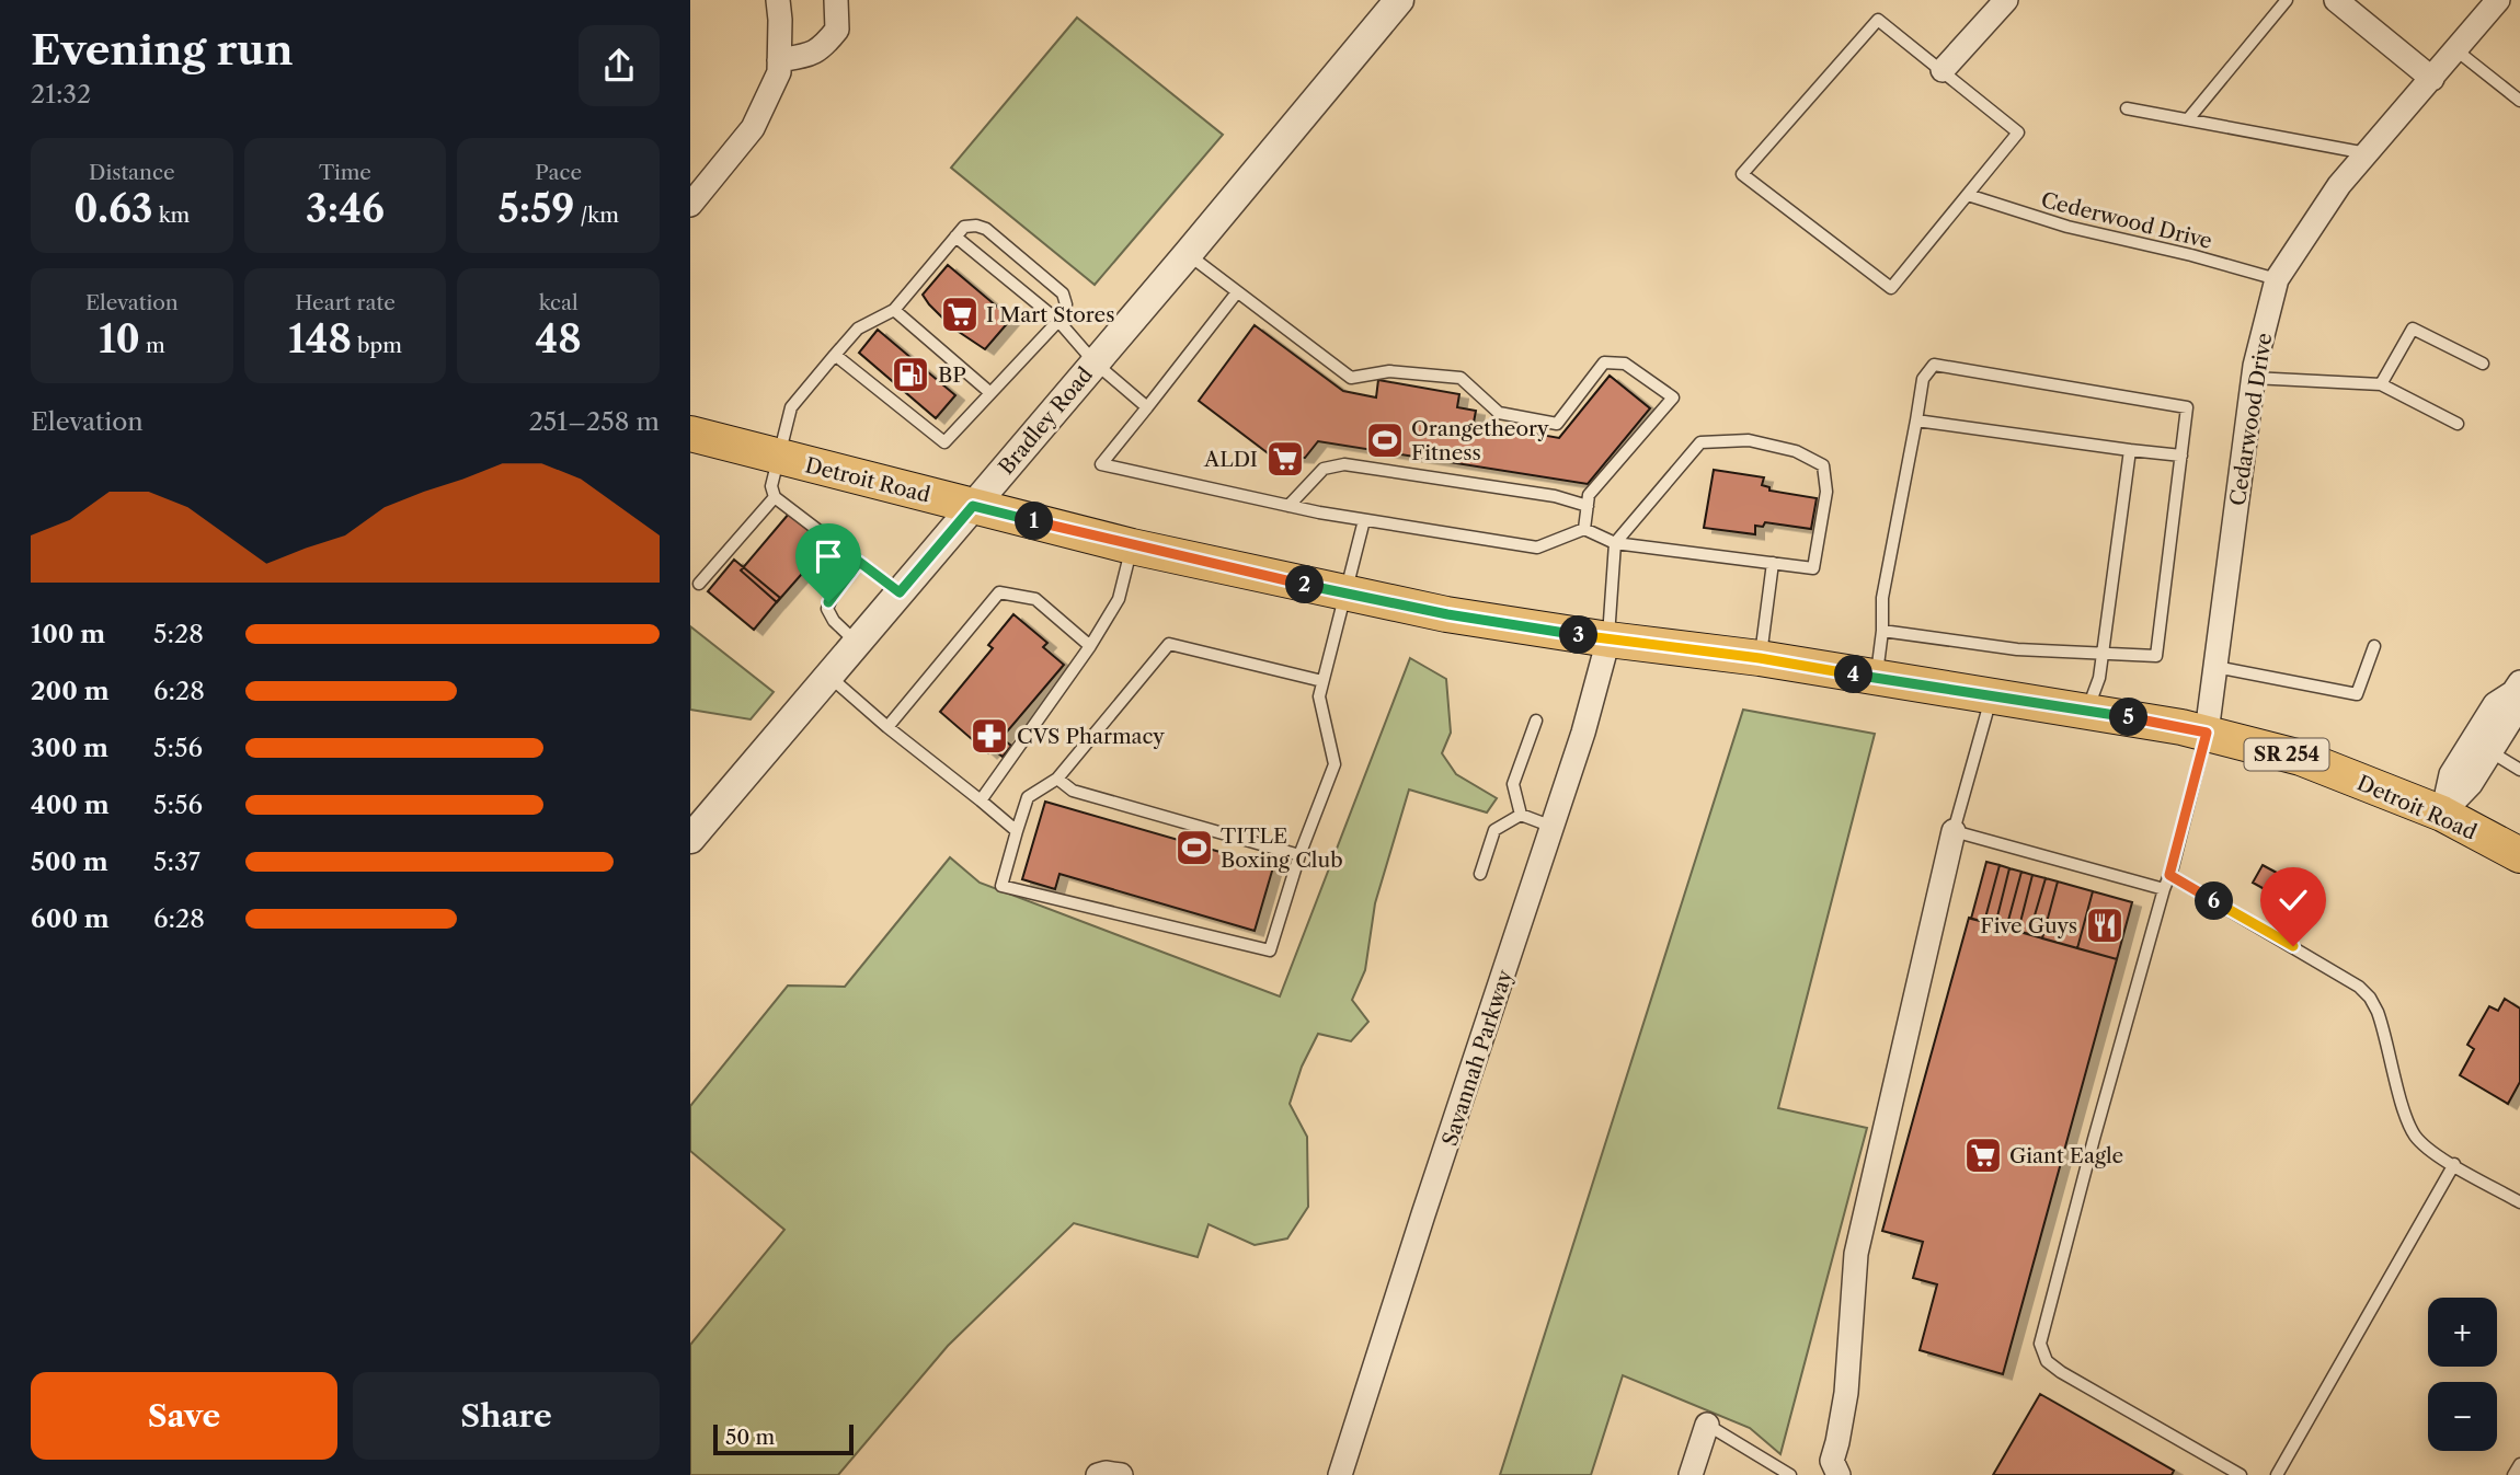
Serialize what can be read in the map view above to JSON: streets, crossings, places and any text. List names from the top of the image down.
{
  "streets": {
    "main road": ["Detroit Road", "SR 254"],
    "street": ["Cedarwood Drive", "Bradley Road", "Savannah Parkway"],
    "lane": ["Cederwood Drive"]
  },
  "crossings": [
    ["Cederwood Drive", "Cedarwood Drive"],
    ["Cedarwood Drive", "Detroit Road"],
    ["Bradley Road", "Detroit Road"],
    ["Detroit Road", "Savannah Parkway"]
  ],
  "places": {
    "supermarket": ["I Mart Stores", "ALDI", "Giant Eagle"],
    "fuel station": ["BP"],
    "sports": ["Orangetheory Fitness", "TITLE Boxing Club"],
    "pharmacy": ["CVS Pharmacy"],
    "restaurant": ["Five Guys"]
  },
  "scale_bar": "50 m",
  "page": {
    "heading": ["Evening run", "21:32"],
    "stats": [
      ["Distance", "0.63 km"],
      ["Time", "3:46"],
      ["Pace", "5:59 /km"],
      ["Elevation", "10 m"],
      ["Heart rate", "148 bpm"],
      ["kcal", "48"]
    ],
    "chart": ["Elevation", "251–258 m"],
    "pins": [
      "1",
      "2",
      "3",
      "4",
      "5",
      "6"
    ],
    "list": [
      {
        "name": "100 m",
        "note": "5:28"
      },
      {
        "name": "200 m",
        "note": "6:28"
      },
      {
        "name": "300 m",
        "note": "5:56"
      },
      {
        "name": "400 m",
        "note": "5:56"
      },
      {
        "name": "500 m",
        "note": "5:37"
      },
      {
        "name": "600 m",
        "note": "6:28"
      }
    ],
    "map_buttons": ["+", "−"],
    "buttons": ["Save", "Share"],
    "scale": "50 m"
  }
}
